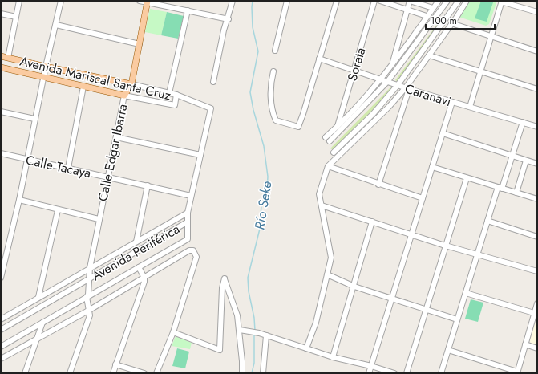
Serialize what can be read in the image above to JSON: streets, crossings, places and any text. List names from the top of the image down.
{
  "streets": {
    "main road": ["Avenida Mariscal Santa Cruz", "Calle Edgar Ibarra"],
    "street": [
      "Sorata",
      "Caranavi",
      "Calle Tacaya",
      "Avenida Periférica"
    ]
  },
  "crossings": [
    ["Sorata", "Caranavi"],
    ["Avenida Mariscal Santa Cruz", "Calle Edgar Ibarra"],
    ["Calle Edgar Ibarra", "Calle Tacaya"],
    ["Calle Edgar Ibarra", "Avenida Periférica"]
  ],
  "water": ["Río Seke"],
  "scale_bar": "100 m"
}
